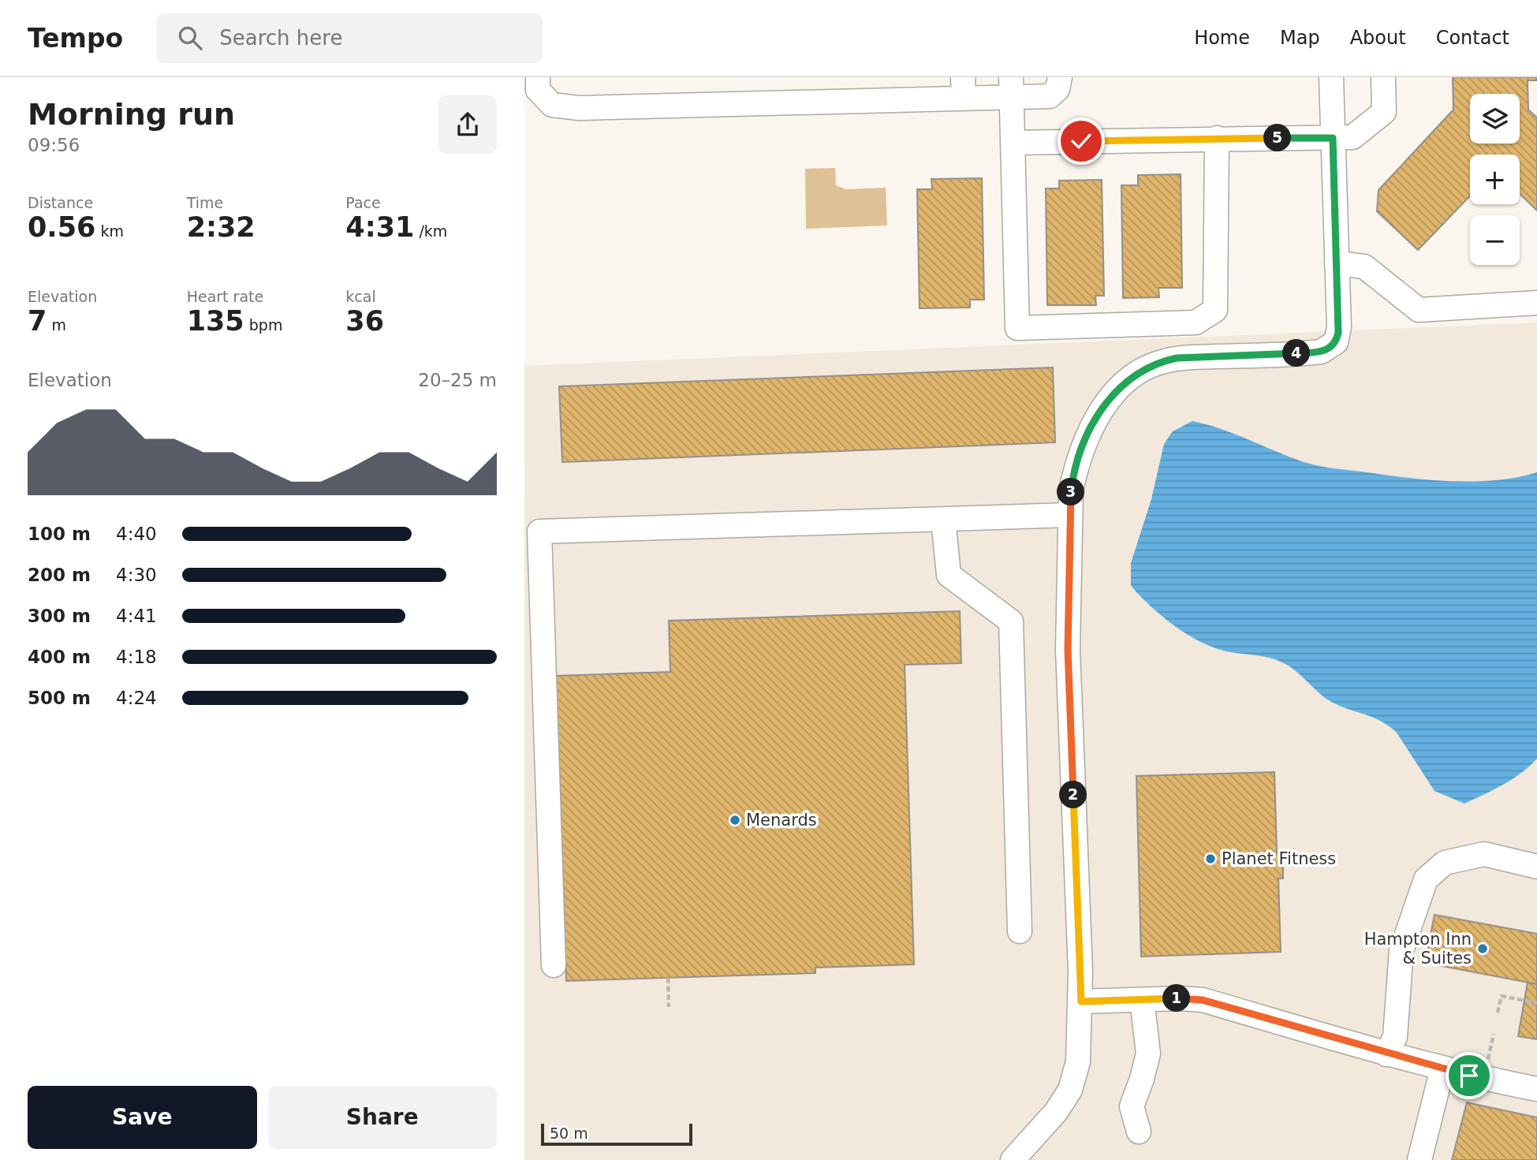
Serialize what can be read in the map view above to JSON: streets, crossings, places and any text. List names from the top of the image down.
{
  "places": ["Menards", "Planet Fitness", "Hampton Inn & Suites"],
  "scale_bar": "50 m",
  "page": {
    "header": "Tempo",
    "search": "Search here",
    "nav": [
      "Home",
      "Map",
      "About",
      "Contact"
    ],
    "heading": ["Morning run", "09:56"],
    "map_buttons": ["+", "−"],
    "pins": [
      "5",
      "4",
      "3",
      "2",
      "1"
    ],
    "stats": [
      ["Distance", "0.56 km"],
      ["Time", "2:32"],
      ["Pace", "4:31 /km"],
      ["Elevation", "7 m"],
      ["Heart rate", "135 bpm"],
      ["kcal", "36"]
    ],
    "chart": ["Elevation", "20–25 m"],
    "list": [
      {
        "name": "100 m",
        "note": "4:40"
      },
      {
        "name": "200 m",
        "note": "4:30"
      },
      {
        "name": "300 m",
        "note": "4:41"
      },
      {
        "name": "400 m",
        "note": "4:18"
      },
      {
        "name": "500 m",
        "note": "4:24"
      }
    ],
    "buttons": ["Save", "Share"],
    "scale": "50 m"
  }
}
